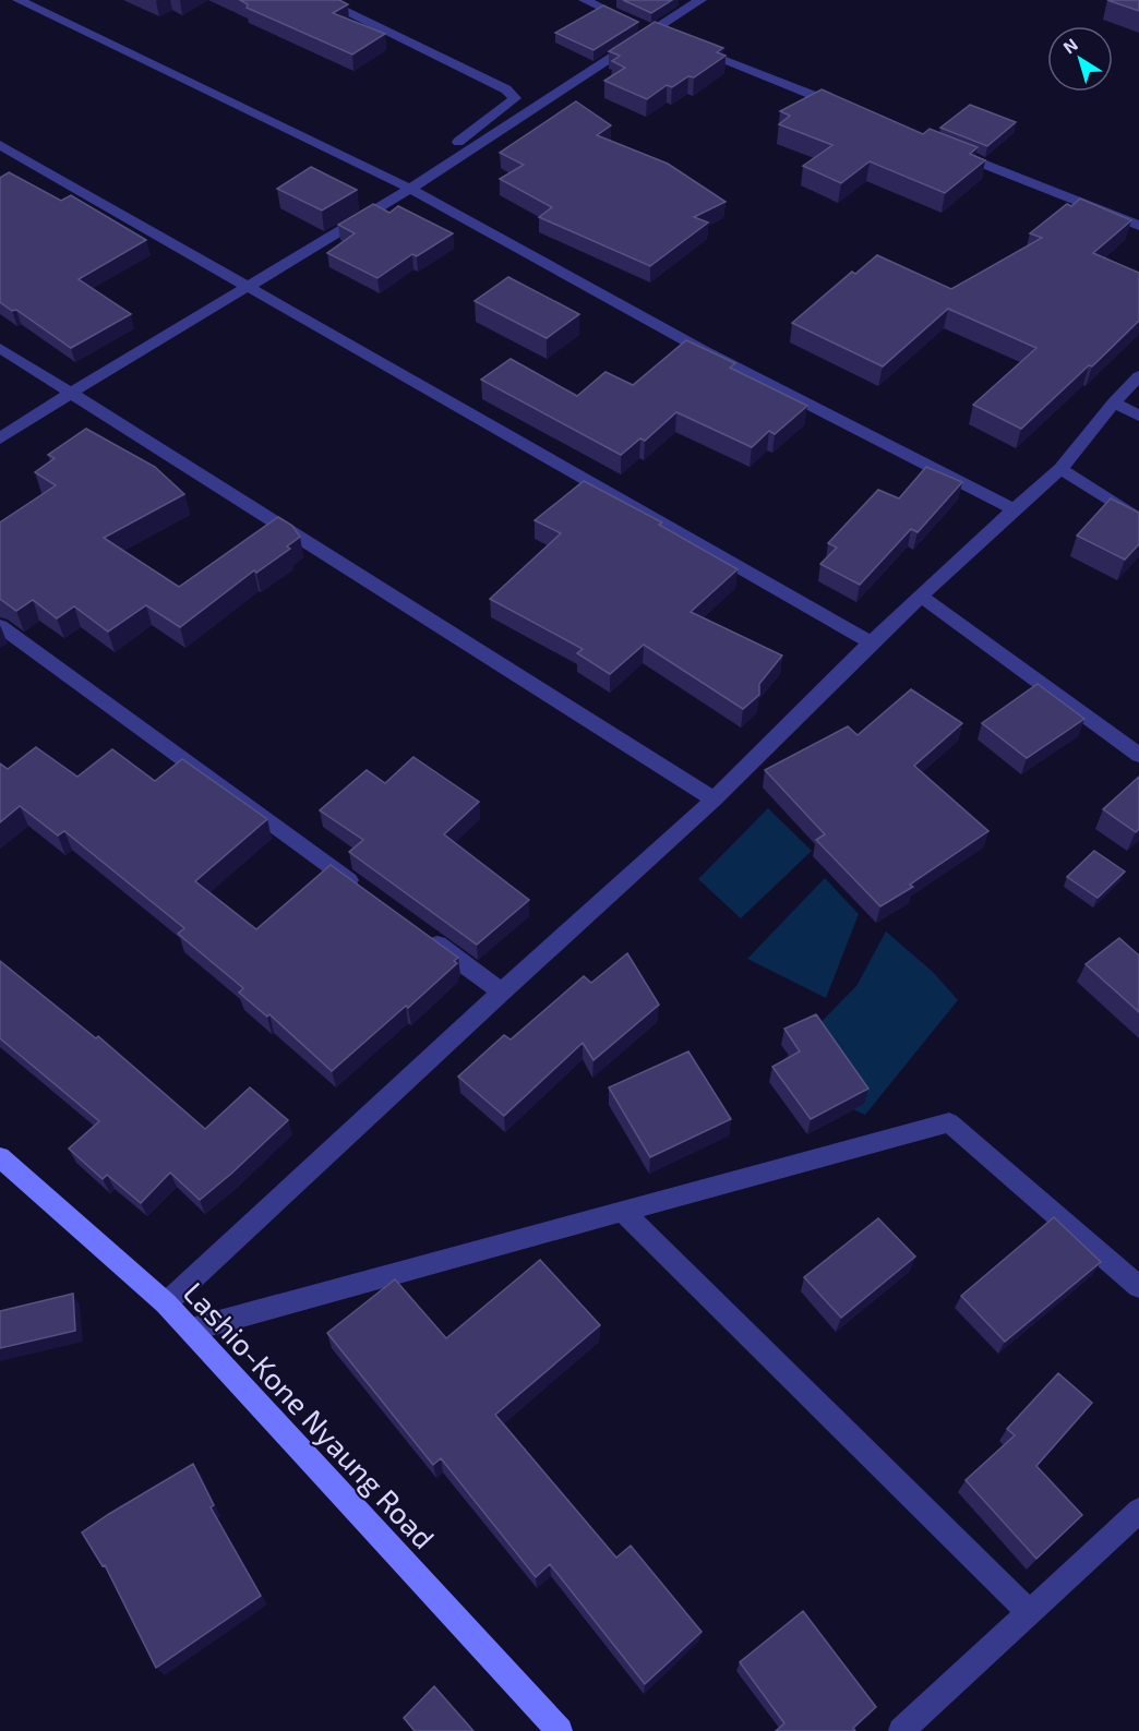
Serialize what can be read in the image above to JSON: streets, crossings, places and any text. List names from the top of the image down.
{
  "streets": {
    "main road": ["Lashio-Kone Nyaung Road"]
  },
  "north": "top left"
}
